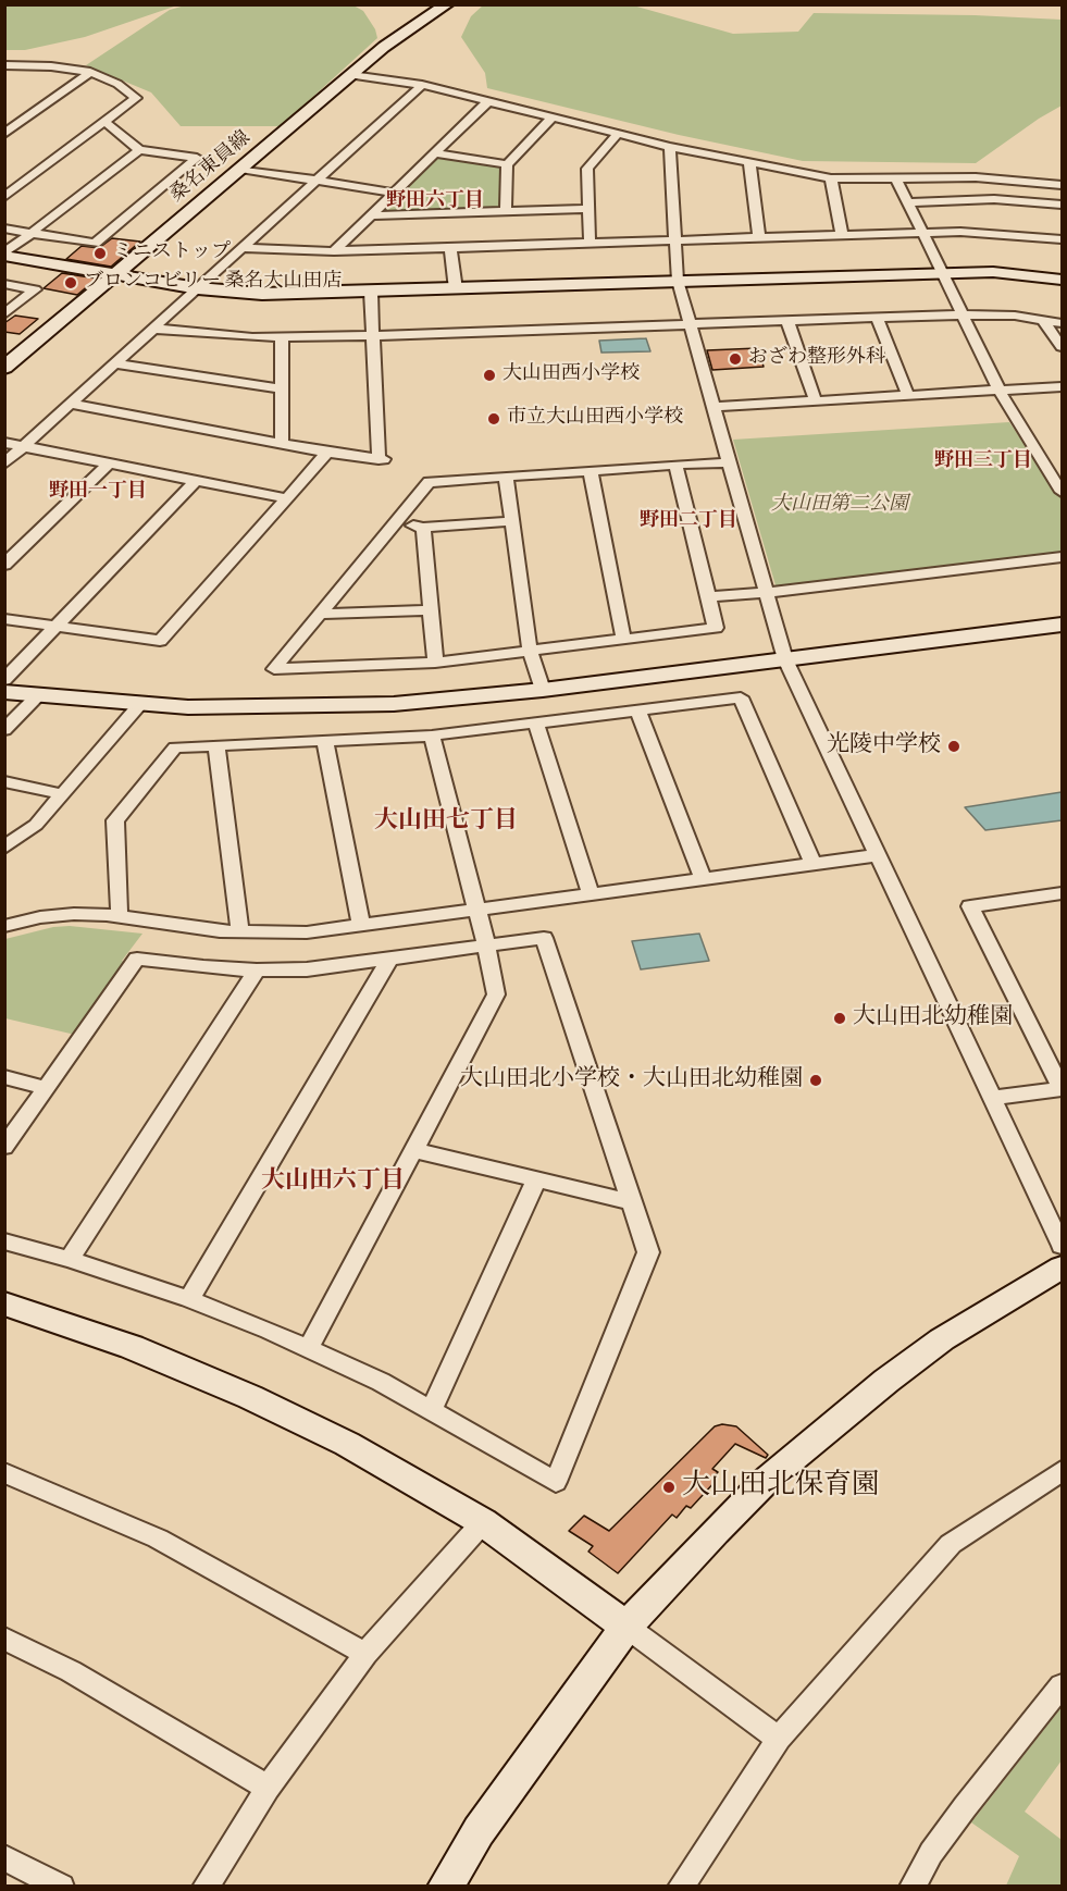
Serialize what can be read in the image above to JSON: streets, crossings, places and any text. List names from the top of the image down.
{
  "streets": {
    "street": ["桑名東員線"]
  },
  "districts": [
    "野田六丁目",
    "野田三丁目",
    "野田一丁目",
    "野田二丁目",
    "大山田七丁目",
    "大山田六丁目"
  ],
  "parks": ["大山田第二公園"],
  "places": [
    "ミニストップ",
    "ブロンコビリー 桑名大山田店",
    "おざわ整形外科",
    "大山田西小学校",
    "市立大山田西小学校",
    "光陵中学校",
    "大山田北幼稚園",
    "大山田北小学校・大山田北幼稚園",
    "大山田北保育園"
  ]
}
